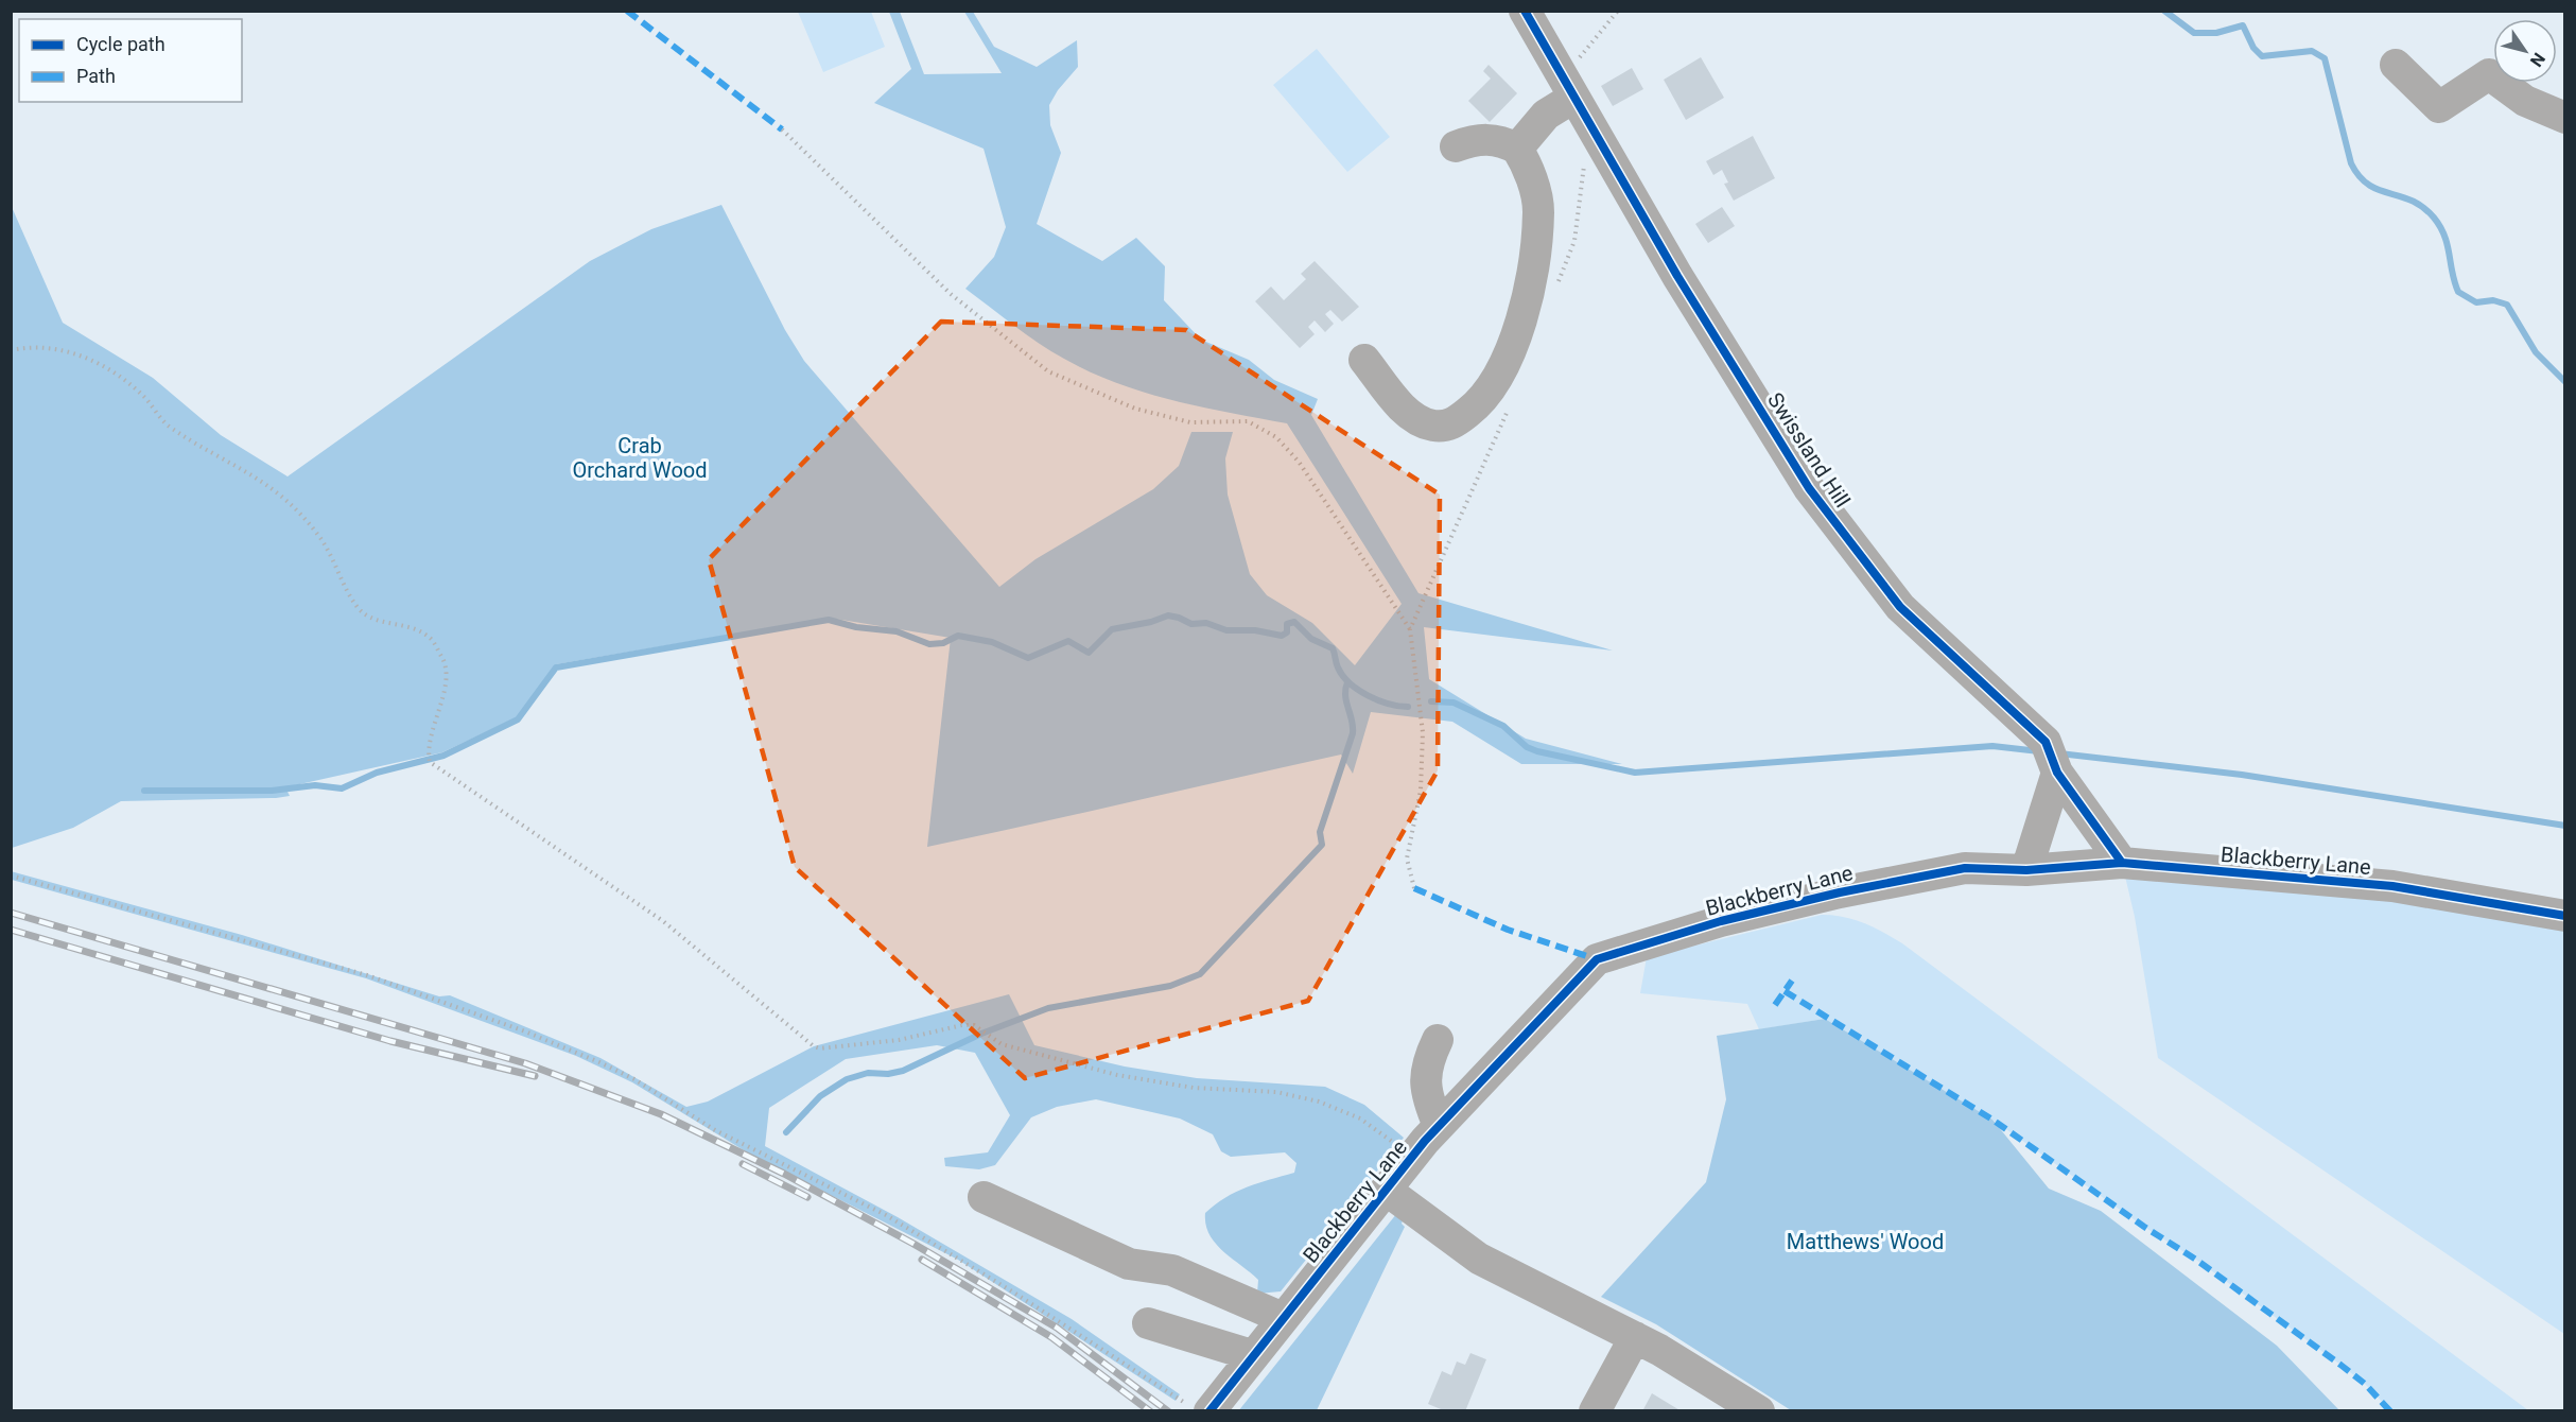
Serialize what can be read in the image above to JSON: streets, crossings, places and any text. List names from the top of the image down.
{
  "streets": {
    "street": ["Swissland Hill", "Blackberry Lane"]
  },
  "crossings": [
    ["Swissland Hill", "Blackberry Lane"]
  ],
  "parks": ["Crab Orchard Wood", "Matthews' Wood"],
  "legend": ["Cycle path", "Path"],
  "north": "bottom right"
}
